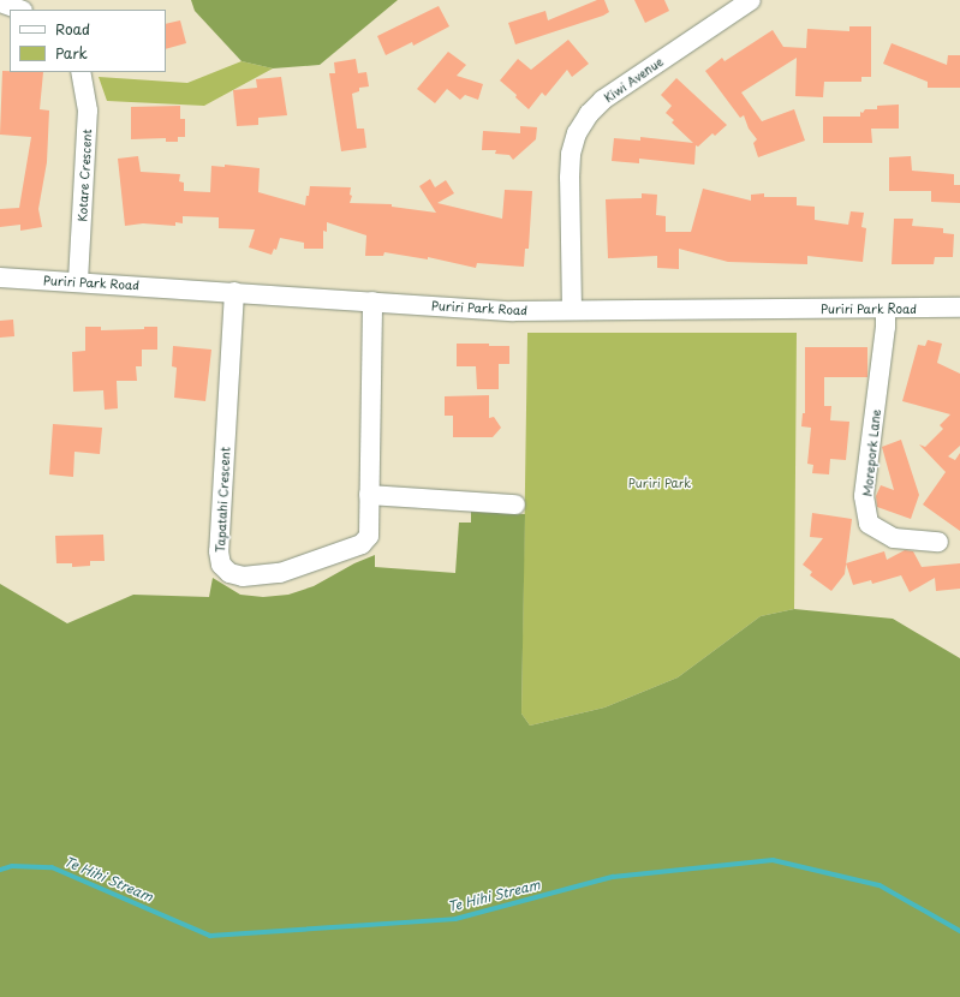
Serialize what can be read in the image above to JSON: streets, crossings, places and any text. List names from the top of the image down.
{
  "streets": {
    "street": [
      "Kiwi Avenue",
      "Kotare Crescent",
      "Puriri Park Road",
      "Morepork Lane",
      "Tapatahi Crescent"
    ]
  },
  "crossings": [
    ["Kiwi Avenue", "Puriri Park Road"],
    ["Kotare Crescent", "Puriri Park Road"],
    ["Puriri Park Road", "Morepork Lane"],
    ["Puriri Park Road", "Tapatahi Crescent"]
  ],
  "water": ["Te Hihi Stream"],
  "parks": ["Puriri Park"],
  "legend": ["Road", "Park"]
}
